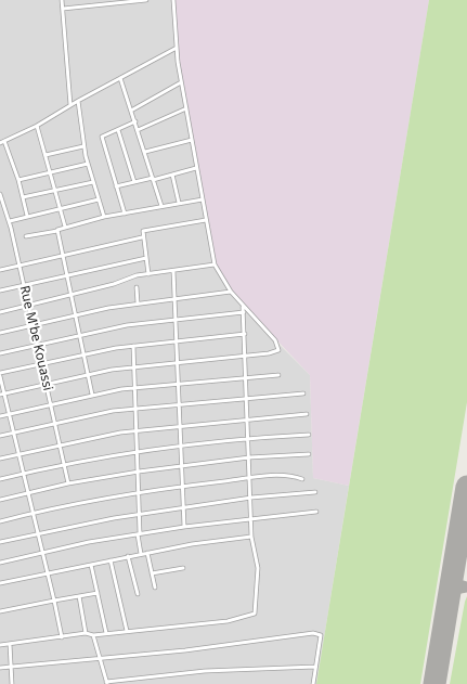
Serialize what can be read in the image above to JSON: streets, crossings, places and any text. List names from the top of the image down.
{
  "streets": {
    "street": ["Rue M'be Kouassi"]
  }
}
